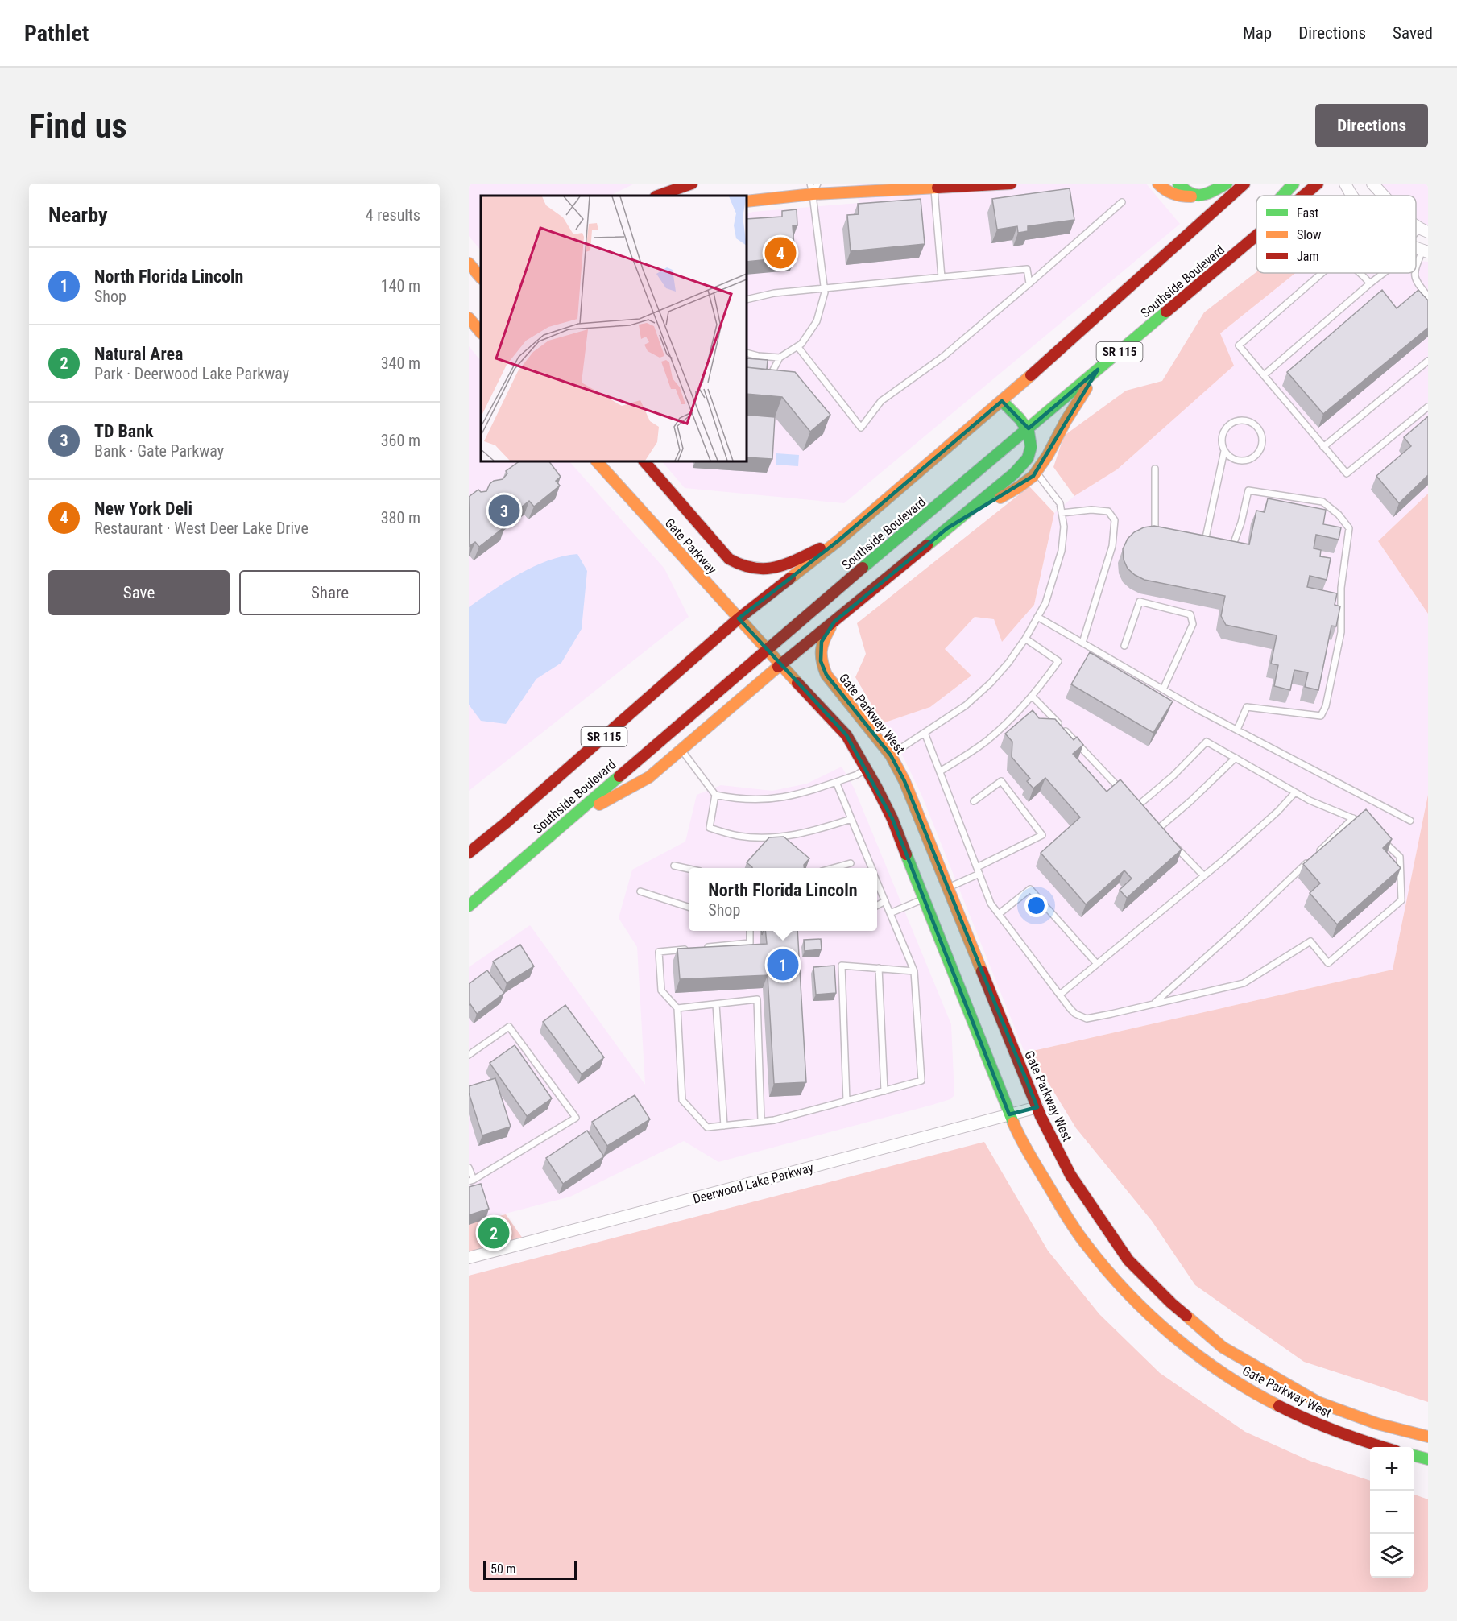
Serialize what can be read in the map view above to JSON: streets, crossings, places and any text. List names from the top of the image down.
{
  "streets": {
    "main road": [
      "Southside Boulevard",
      "SR 115",
      "Gate Parkway",
      "Gate Parkway West"
    ],
    "street": ["Deerwood Lake Parkway"]
  },
  "crossings": [
    ["Southside Boulevard", "Gate Parkway"],
    ["Southside Boulevard", "Gate Parkway West"],
    ["Gate Parkway", "Gate Parkway West"],
    ["Gate Parkway West", "Deerwood Lake Parkway"]
  ],
  "legend": ["Fast", "Slow", "Jam"],
  "scale_bar": "50 m",
  "page": {
    "header": "Pathlet",
    "nav": ["Map", "Directions", "Saved"],
    "buttons": [
      "Directions",
      ["Save", "Share"]
    ],
    "title": "Find us",
    "heading": ["Nearby", "4 results"],
    "pins": [
      "4",
      "3",
      "1",
      "2"
    ],
    "list": [
      {
        "mark": "1",
        "name": "North Florida Lincoln",
        "note": "Shop",
        "value": "140 m"
      },
      {
        "mark": "2",
        "name": "Natural Area",
        "note": "Park · Deerwood Lake Parkway",
        "value": "340 m"
      },
      {
        "mark": "3",
        "name": "TD Bank",
        "note": "Bank · Gate Parkway",
        "value": "360 m"
      },
      {
        "mark": "4",
        "name": "New York Deli",
        "note": "Restaurant · West Deer Lake Drive",
        "value": "380 m"
      }
    ],
    "popup": ["North Florida Lincoln", "Shop"],
    "map_buttons": ["+", "−"],
    "scale": "50 m"
  }
}
